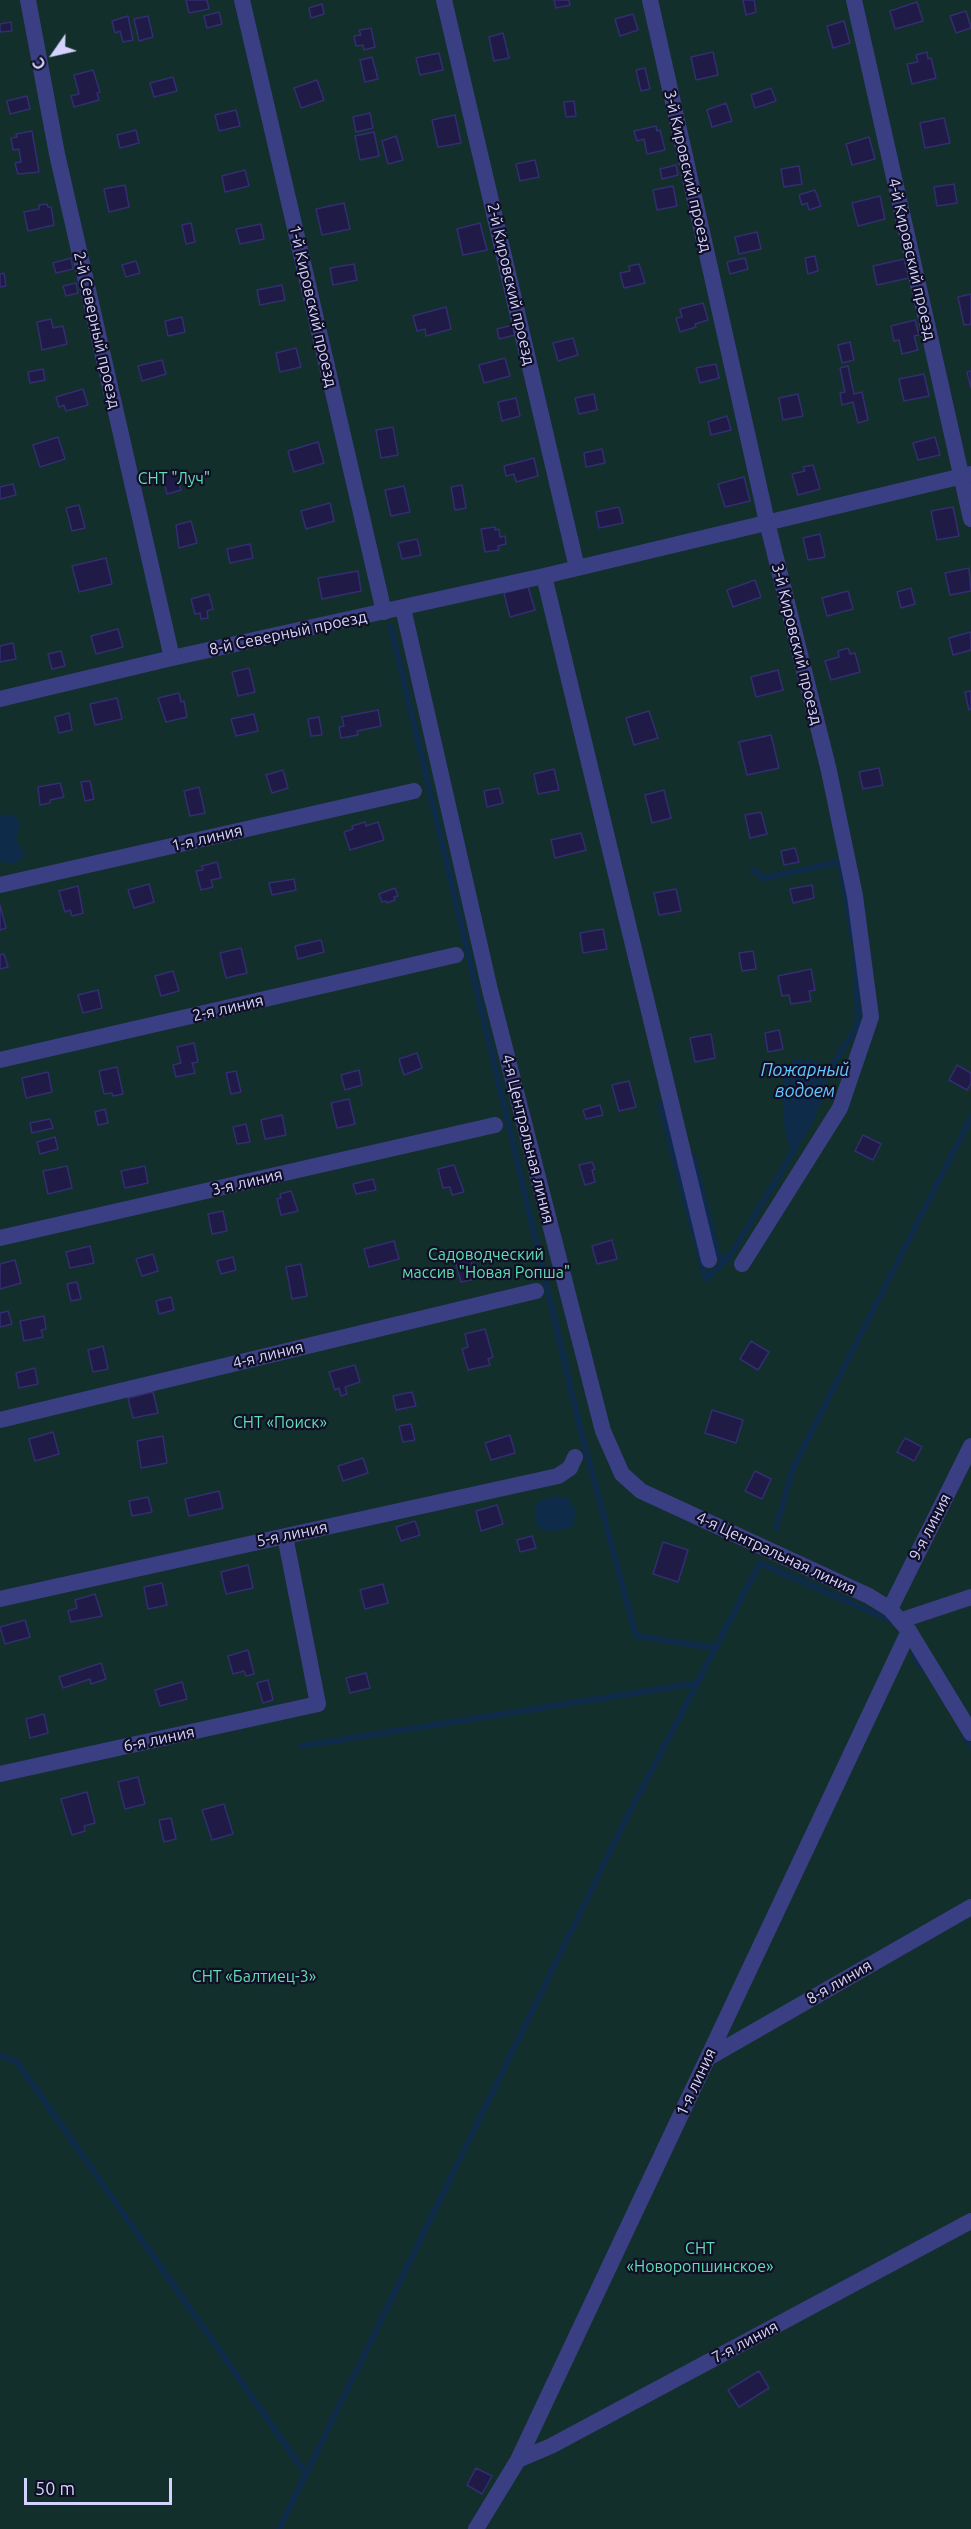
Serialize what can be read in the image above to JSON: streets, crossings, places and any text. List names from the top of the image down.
{
  "streets": {
    "street": [
      "3-й Кировский проезд",
      "4-й Кировский проезд",
      "2-й Кировский проезд",
      "1-й Кировский проезд",
      "2-й Северный проезд",
      "8-й Северный проезд",
      "1-я линия",
      "2-я линия",
      "4-я Центральная линия",
      "3-я линия",
      "4-я линия",
      "9-я линия",
      "5-я линия",
      "6-я линия",
      "8-я линия",
      "7-я линия"
    ]
  },
  "crossings": [
    ["3-й Кировский проезд", "8-й Северный проезд"],
    ["4-й Кировский проезд", "8-й Северный проезд"],
    ["2-й Кировский проезд", "8-й Северный проезд"],
    ["1-й Кировский проезд", "8-й Северный проезд"],
    ["2-й Северный проезд", "8-й Северный проезд"],
    ["8-й Северный проезд", "4-я Центральная линия"],
    ["1-я линия", "4-я Центральная линия"],
    ["1-я линия", "9-я линия"],
    ["1-я линия", "8-я линия"],
    ["1-я линия", "7-я линия"],
    ["4-я Центральная линия", "9-я линия"],
    ["5-я линия", "6-я линия"]
  ],
  "water": ["Пожарный водоем"],
  "parks": [
    "СНТ \"Луч\"",
    "Садоводческий массив \"Новая Ропша\"",
    "СНТ «Поиск»",
    "СНТ «Балтиец-3»",
    "СНТ «Новоропшинское»"
  ],
  "scale_bar": "50 m",
  "north": "bottom left"
}
